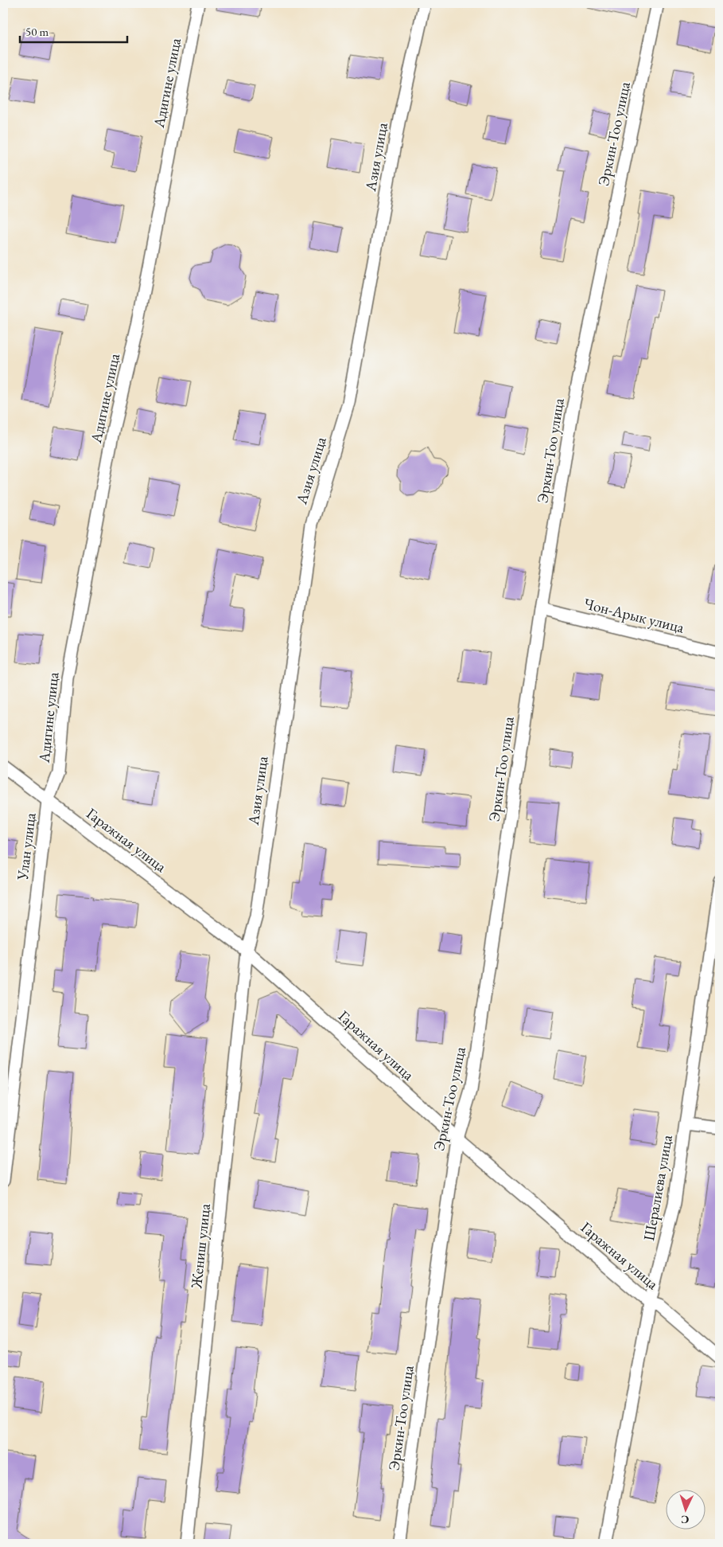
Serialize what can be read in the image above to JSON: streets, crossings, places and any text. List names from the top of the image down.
{
  "streets": {
    "street": [
      "Адигине улица",
      "Эркин-Тоо улица",
      "Азия улица",
      "Чон-Арык улица",
      "Гаражная улица",
      "Улан улица",
      "Шералиева улица",
      "Жениш улица"
    ]
  },
  "crossings": [
    ["Адигине улица", "Гаражная улица"],
    ["Адигине улица", "Улан улица"],
    ["Эркин-Тоо улица", "Чон-Арык улица"],
    ["Эркин-Тоо улица", "Гаражная улица"],
    ["Азия улица", "Гаражная улица"],
    ["Азия улица", "Жениш улица"],
    ["Гаражная улица", "Улан улица"],
    ["Гаражная улица", "Шералиева улица"],
    ["Гаражная улица", "Жениш улица"]
  ],
  "scale_bar": "50 m",
  "north": "bottom"
}
